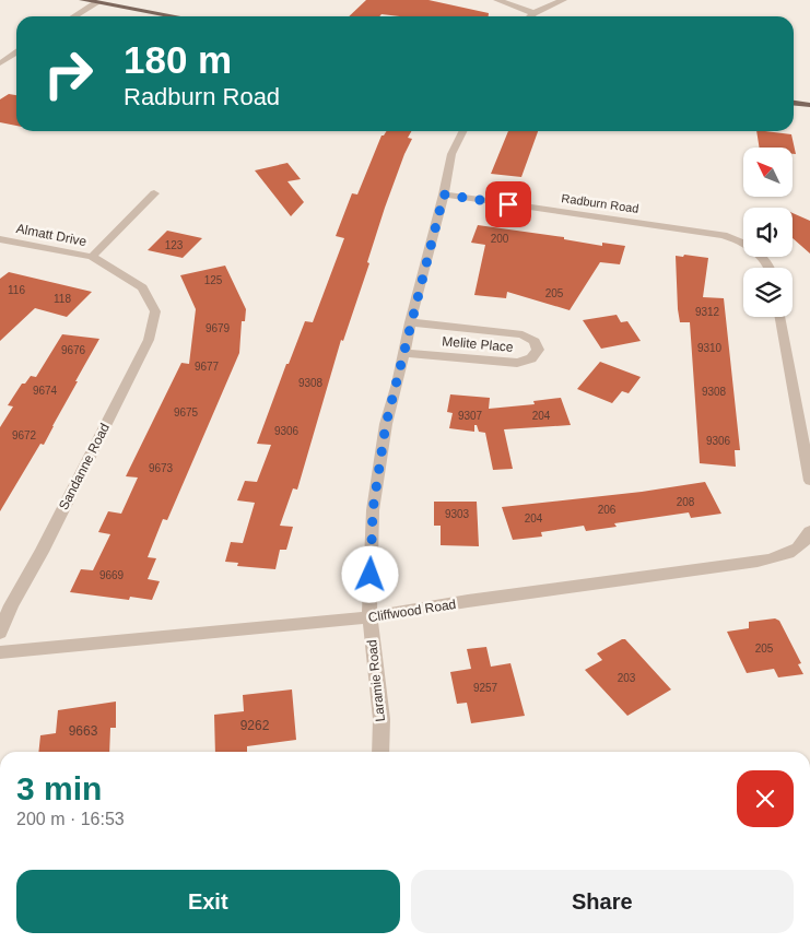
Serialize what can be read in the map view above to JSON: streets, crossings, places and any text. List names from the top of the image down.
{
  "streets": {
    "street": [
      "Radburn Road",
      "Almatt Drive",
      "Melite Place",
      "Sandanne Road",
      "Cliffwood Road",
      "Laramie Road"
    ]
  },
  "crossings": [
    ["Radburn Road", "Laramie Road"],
    ["Almatt Drive", "Sandanne Road"],
    ["Melite Place", "Laramie Road"],
    ["Cliffwood Road", "Laramie Road"]
  ],
  "house_numbers": [
    "200",
    "123",
    "125",
    "116",
    "205",
    "118",
    "9312",
    "9679",
    "9310",
    "9676",
    "9677",
    "9308",
    "9674",
    "9308",
    "9675",
    "9307",
    "204",
    "9306",
    "9672",
    "9306",
    "9673",
    "208",
    "206",
    "9303",
    "204",
    "9669",
    "205",
    "203",
    "9257",
    "9262",
    "9663"
  ],
  "north": "top left",
  "page": {
    "turn": ["180 m", "Radburn Road"],
    "heading": ["3 min", "200 m · 16:53"],
    "buttons": ["Exit", "Share"]
  }
}
